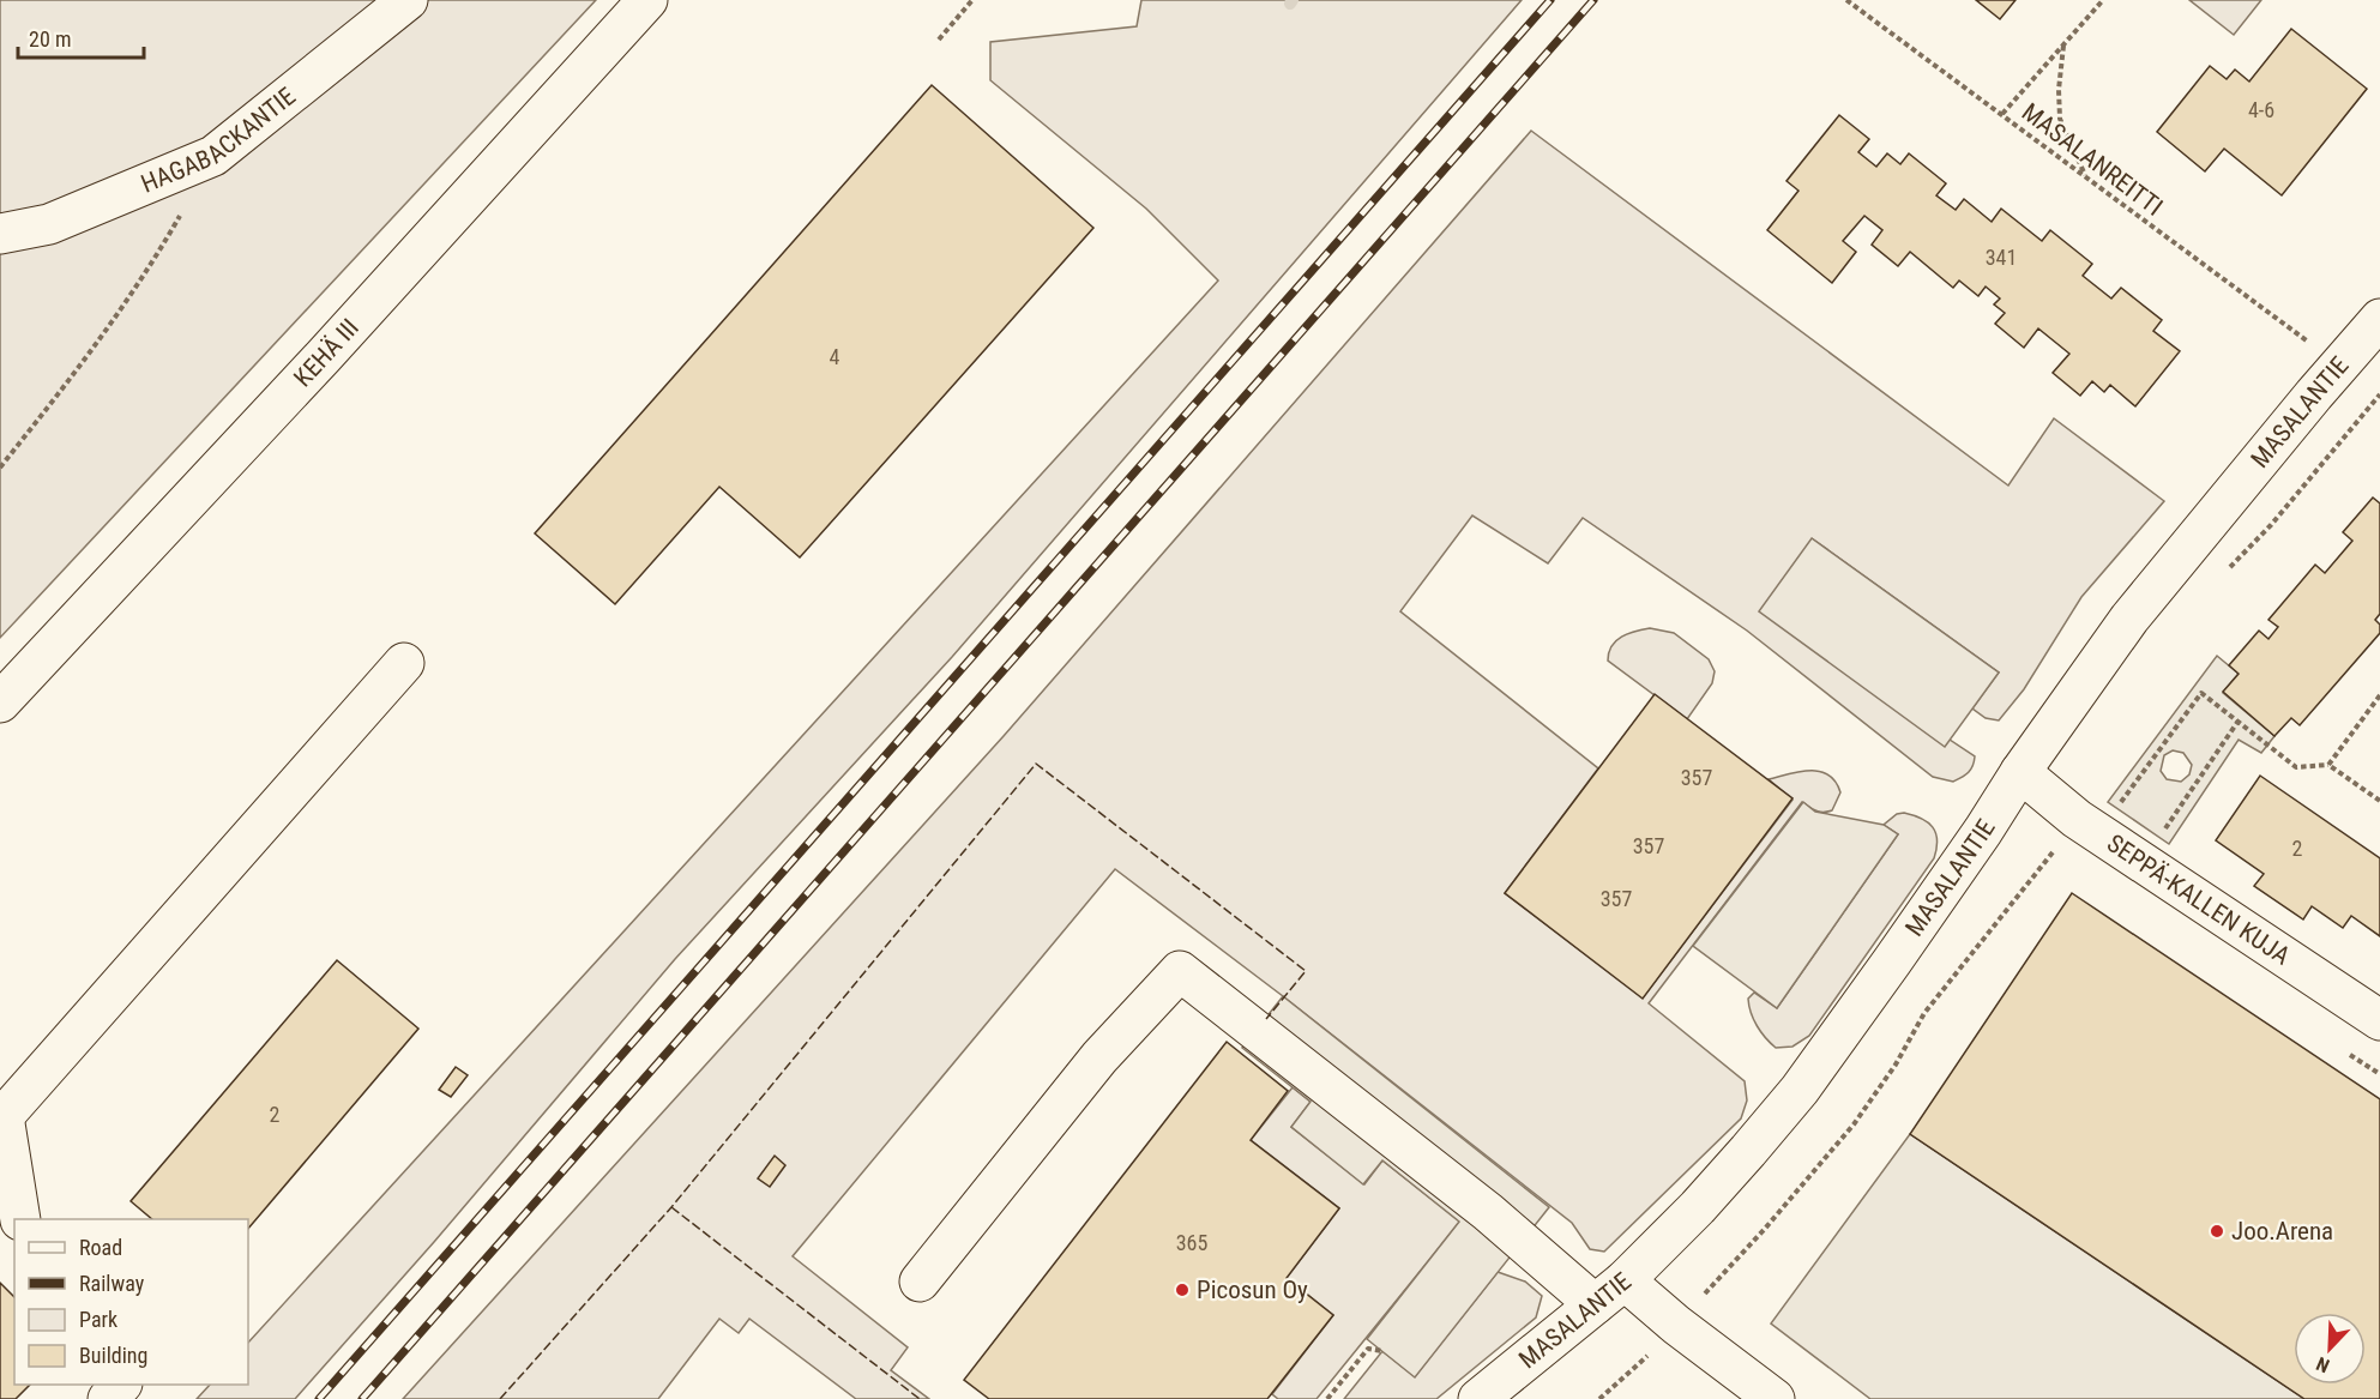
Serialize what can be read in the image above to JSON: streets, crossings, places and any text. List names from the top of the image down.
{
  "streets": {
    "main road": [
      "HAGABACKANTIE",
      "KEHÄ III",
      "MASALANTIE",
      "SEPPÄ-KALLEN KUJA"
    ],
    "path": ["MASALANREITTI"]
  },
  "crossings": [
    ["MASALANTIE", "SEPPÄ-KALLEN KUJA"]
  ],
  "places": ["Joo.Arena", "Picosun Oy"],
  "house_numbers": [
    "4-6",
    "341",
    "4",
    "357",
    "357",
    "2",
    "357",
    "2",
    "365"
  ],
  "legend": [
    "Road",
    "Railway",
    "Park",
    "Building"
  ],
  "scale_bar": "20 m",
  "north": "bottom left"
}
